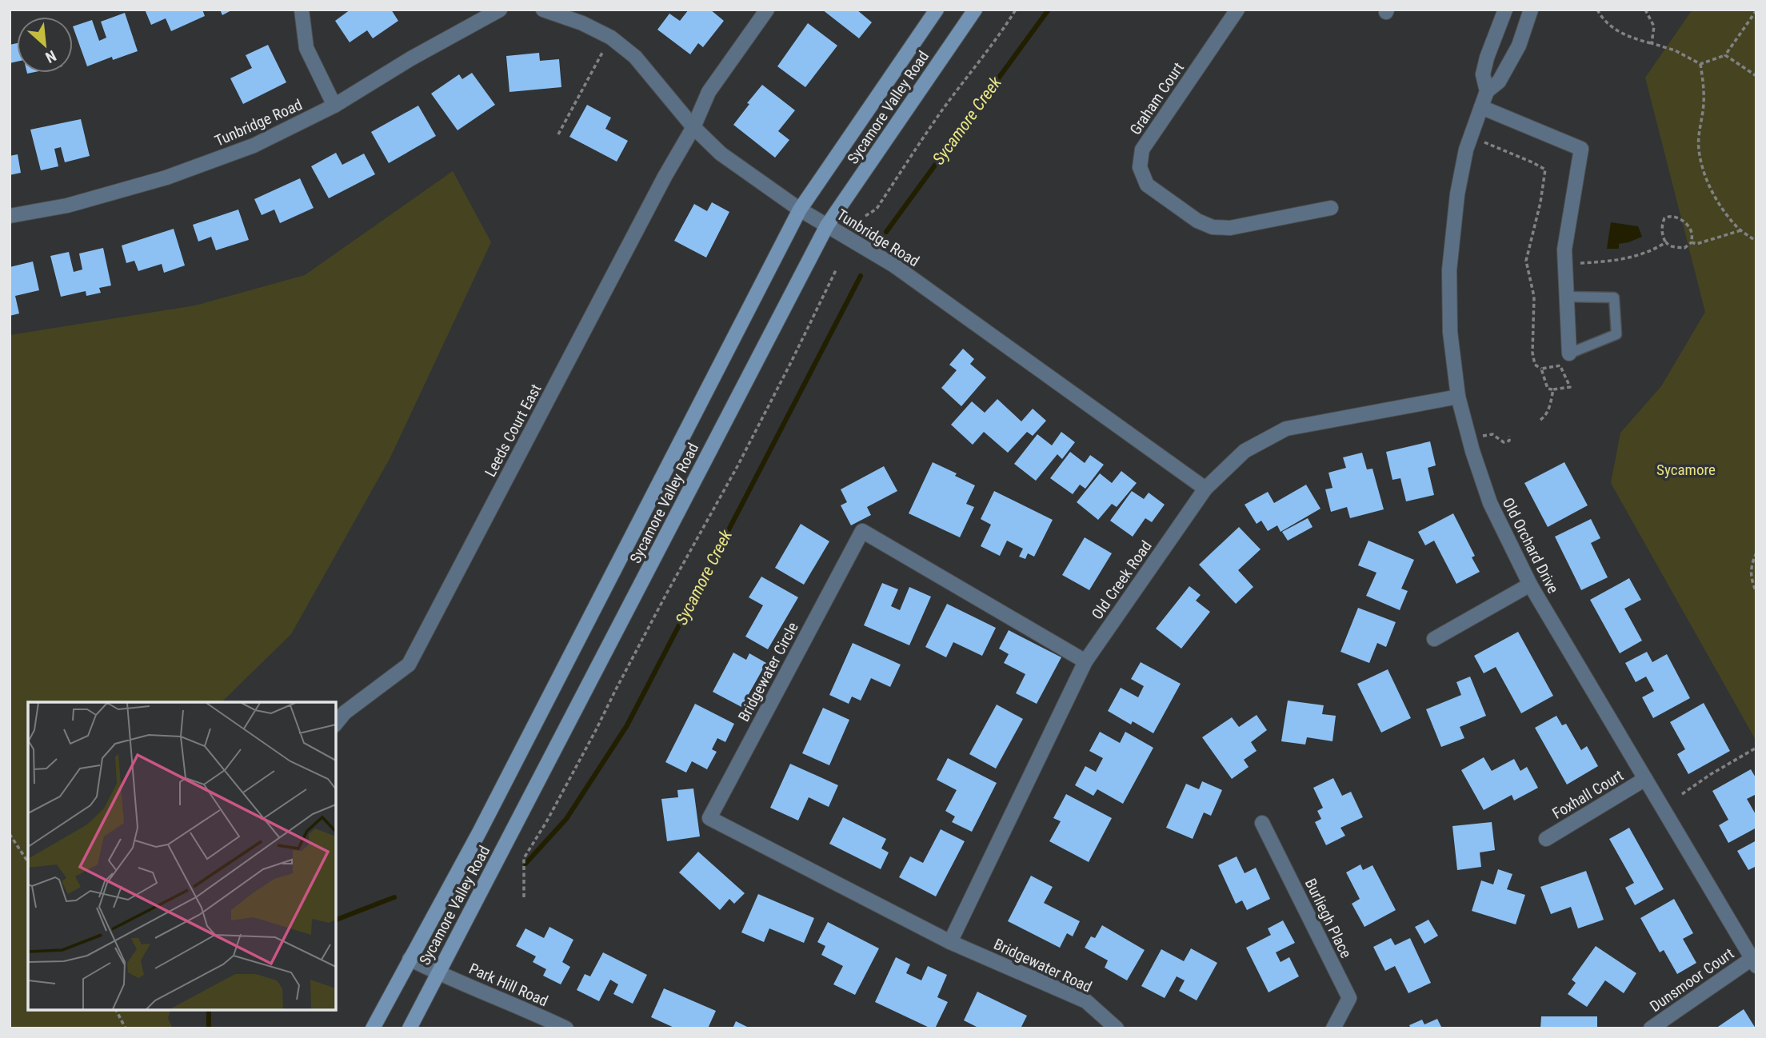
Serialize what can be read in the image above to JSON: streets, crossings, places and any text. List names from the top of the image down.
{
  "streets": {
    "main road": ["Sycamore Valley Road"],
    "street": [
      "Graham Court",
      "Tunbridge Road",
      "Leeds Court East",
      "Old Orchard Drive",
      "Old Creek Road",
      "Bridgewater Circle",
      "Foxhall Court",
      "Burliegh Place",
      "Bridgewater Road",
      "Dunsmoor Court",
      "Park Hill Road"
    ]
  },
  "crossings": [
    ["Sycamore Valley Road", "Tunbridge Road"],
    ["Sycamore Valley Road", "Park Hill Road"],
    ["Tunbridge Road", "Leeds Court East"],
    ["Tunbridge Road", "Old Creek Road"],
    ["Old Orchard Drive", "Old Creek Road"],
    ["Old Orchard Drive", "Foxhall Court"],
    ["Old Orchard Drive", "Dunsmoor Court"],
    ["Old Creek Road", "Bridgewater Circle"],
    ["Old Creek Road", "Bridgewater Road"],
    ["Bridgewater Circle", "Bridgewater Road"]
  ],
  "water": ["Sycamore Creek"],
  "parks": ["Sycamore"],
  "north": "bottom right"
}
